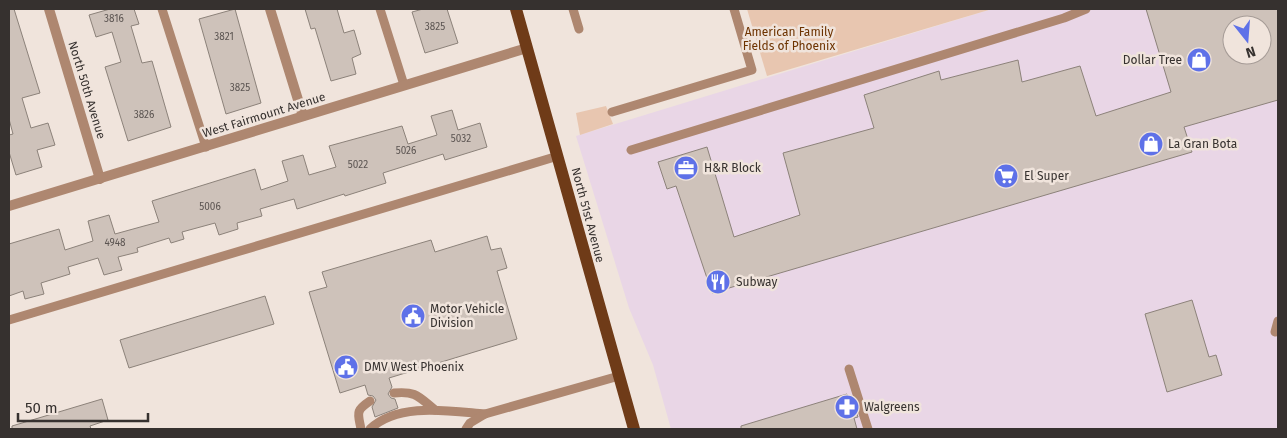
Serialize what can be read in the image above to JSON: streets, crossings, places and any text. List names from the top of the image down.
{
  "streets": {
    "main road": ["North 51st Avenue"],
    "street": ["North 50th Avenue", "West Fairmount Avenue"]
  },
  "crossings": [
    ["North 50th Avenue", "West Fairmount Avenue"],
    ["West Fairmount Avenue", "North 51st Avenue"]
  ],
  "parks": ["American Family Fields of Phoenix"],
  "places": {
    "shop": ["Dollar Tree", "La Gran Bota"],
    "office": ["H&R Block"],
    "supermarket": ["El Super"],
    "restaurant": ["Subway"],
    "public building": ["Motor Vehicle Division", "DMV West Phoenix"],
    "pharmacy": ["Walgreens"]
  },
  "house_numbers": [
    "3816",
    "3825",
    "3821",
    "3825",
    "3826",
    "5032",
    "5026",
    "5022",
    "5006",
    "4948"
  ],
  "scale_bar": "50 m",
  "north": "bottom"
}
